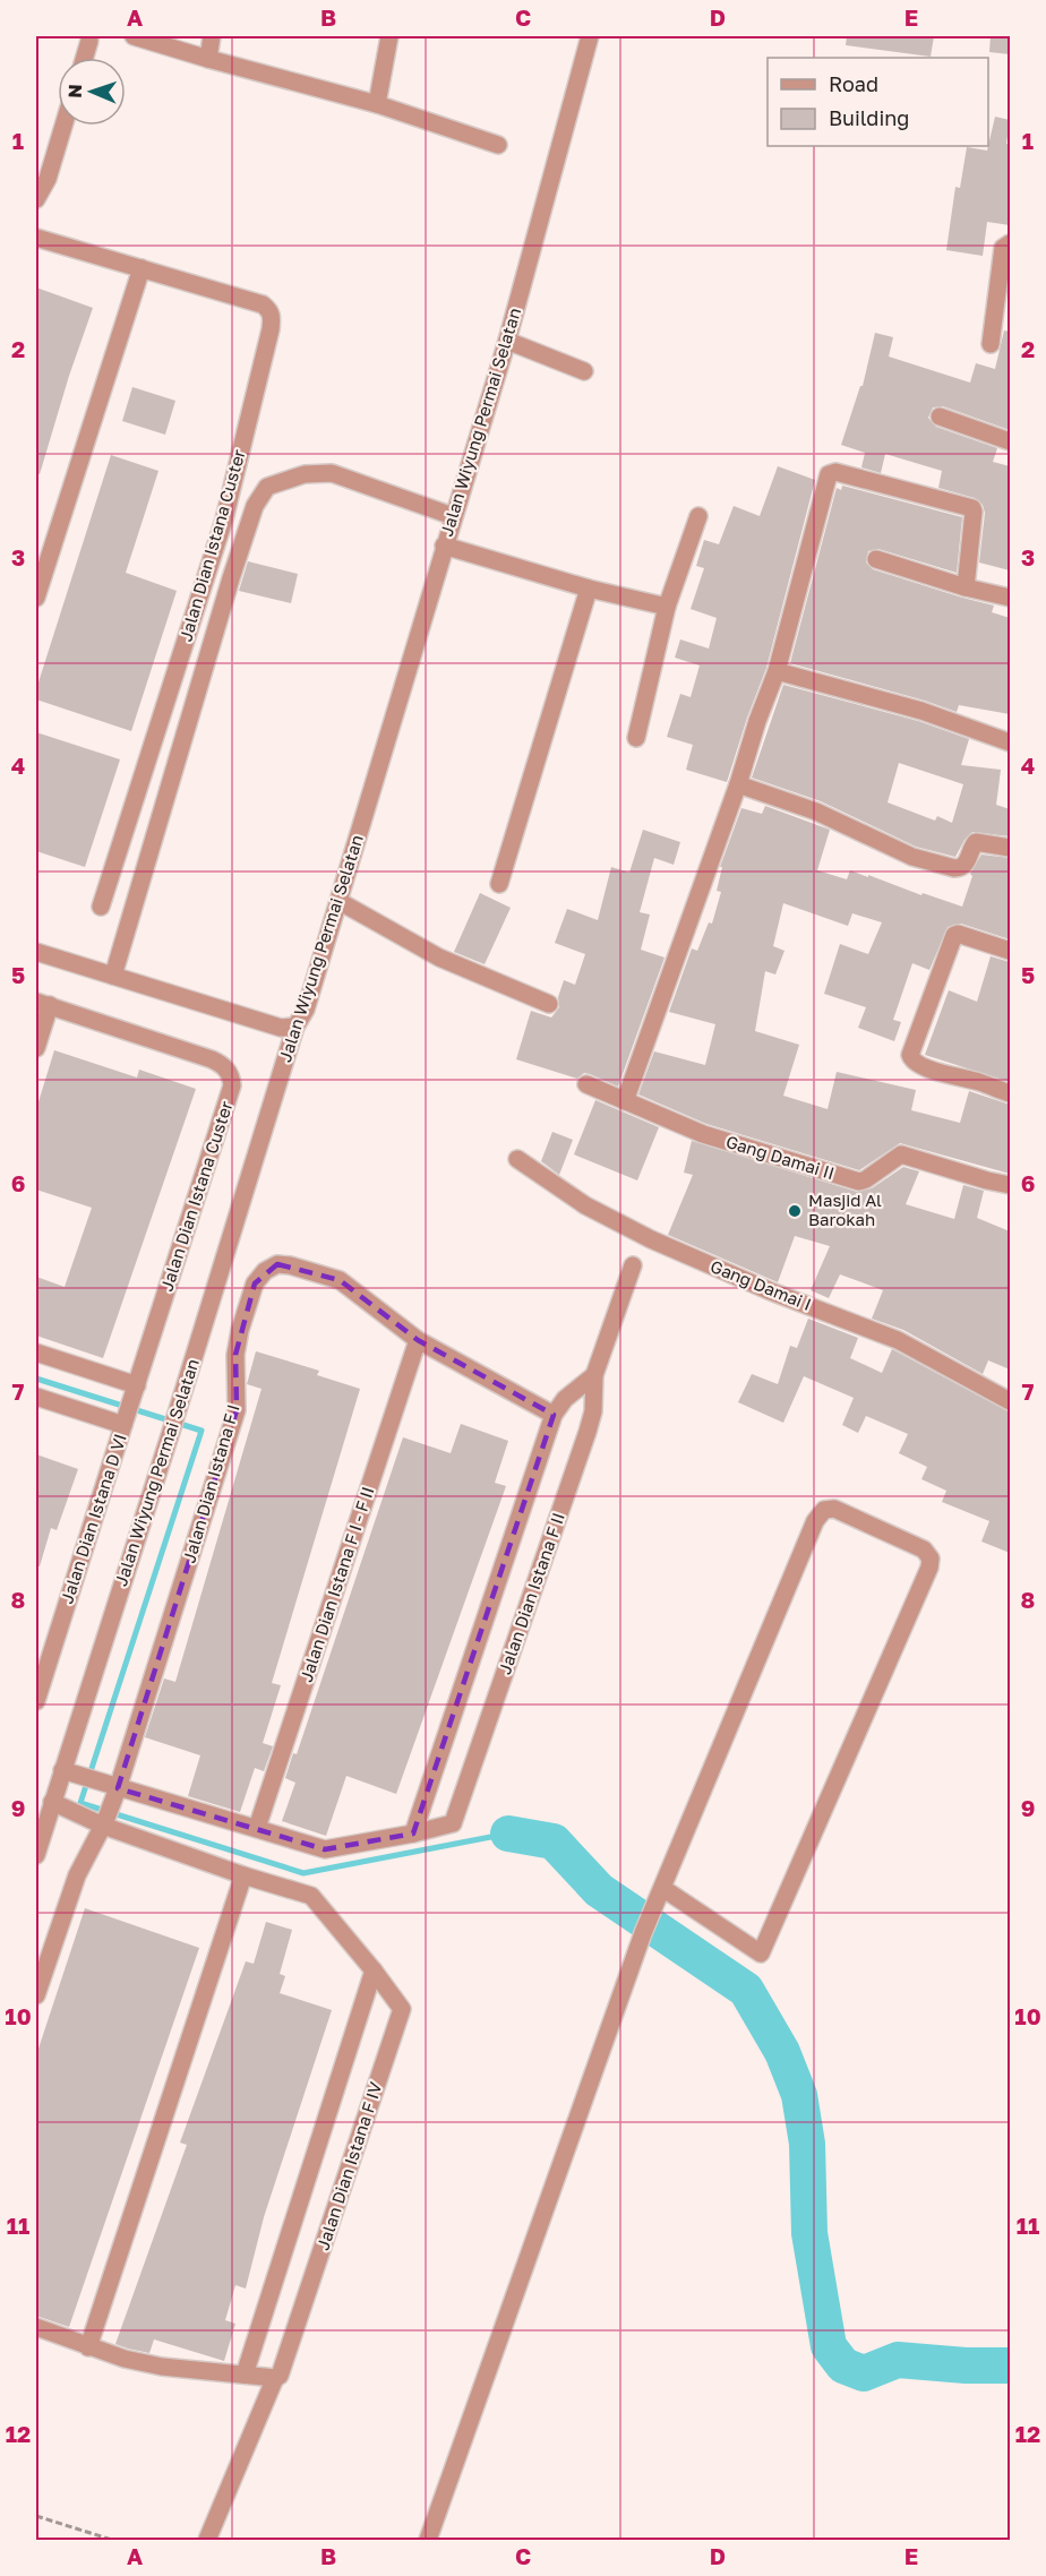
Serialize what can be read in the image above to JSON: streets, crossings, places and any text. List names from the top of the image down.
{
  "streets": {
    "street": [
      "Jalan Wiyung Permai Selatan",
      "Jalan Dian Istana Custer",
      "Gang Damai II",
      "Gang Damai I",
      "Jalan Dian Istana F I",
      "Jalan Dian Istana D VI",
      "Jalan Dian Istana F I - F II",
      "Jalan Dian Istana F II",
      "Jalan Dian Istana F IV"
    ]
  },
  "crossings": [
    ["Jalan Wiyung Permai Selatan", "Jalan Dian Istana F II"],
    ["Jalan Wiyung Permai Selatan", "Jalan Dian Istana F IV"],
    ["Jalan Dian Istana Custer", "Jalan Dian Istana D VI"],
    ["Jalan Dian Istana F I", "Jalan Dian Istana F I - F II"],
    ["Jalan Dian Istana F I", "Jalan Dian Istana F II"],
    ["Jalan Dian Istana F I", "Jalan Dian Istana F IV"],
    ["Jalan Dian Istana F I - F II", "Jalan Dian Istana F II"]
  ],
  "places": ["Masjid Al Barokah"],
  "legend": ["Road", "Building"],
  "north": "left",
  "grid": {
    "columns": [
      "A",
      "B",
      "C",
      "D",
      "E"
    ],
    "rows": [
      "1",
      "2",
      "3",
      "4",
      "5",
      "6",
      "7",
      "8",
      "9",
      "10",
      "11",
      "12"
    ]
  }
}
